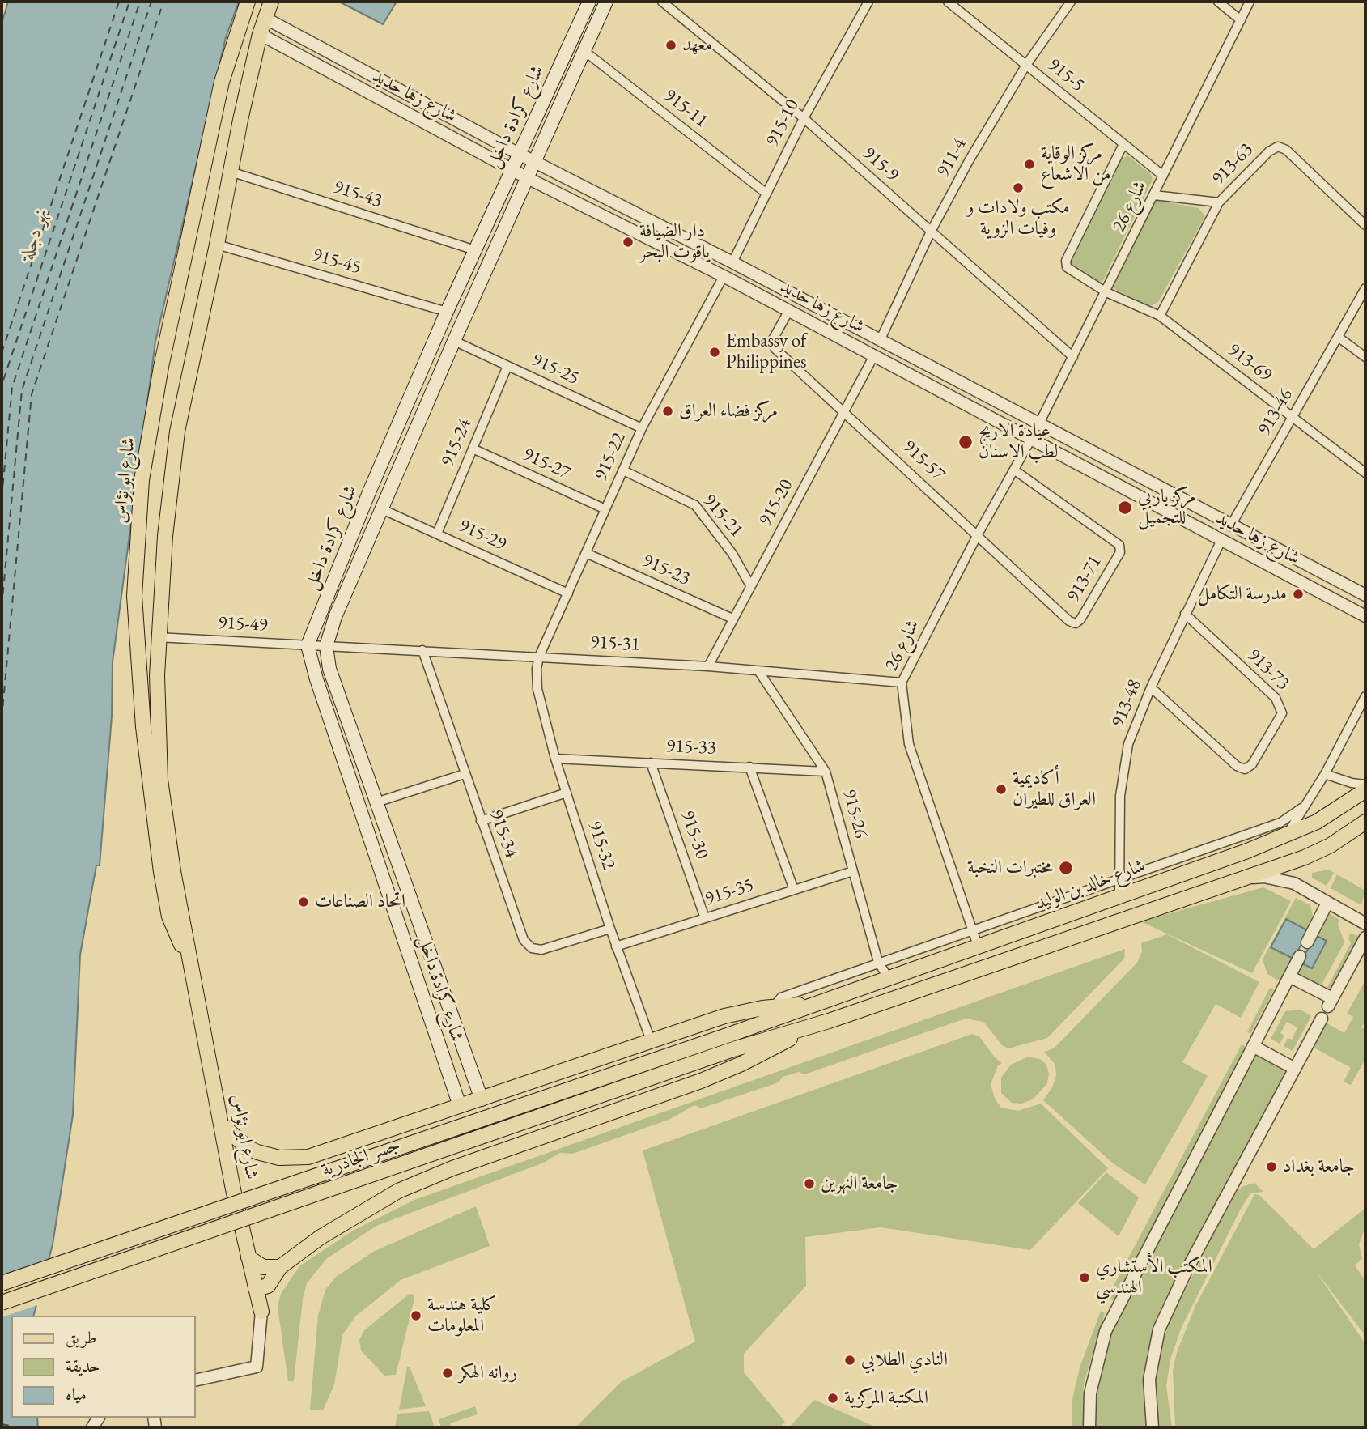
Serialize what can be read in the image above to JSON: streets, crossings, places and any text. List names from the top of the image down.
{
  "streets": {
    "main road": [
      "شارع كرادة داخل",
      "شارع ابو نؤاس",
      "شارع خالد بن الوليد",
      "جسر الجادرية"
    ],
    "street": [
      "915-5",
      "شارع زها حديد",
      "915-11",
      "915-10",
      "911-4",
      "915-9",
      "913-63",
      "915-43",
      "شارع 26",
      "915-45",
      "913-69",
      "915-25",
      "913-46",
      "915-24",
      "915-22",
      "915-57",
      "915-27",
      "915-20",
      "915-21",
      "915-29",
      "915-23",
      "913-71",
      "915-49",
      "915-31",
      "913-73",
      "913-48",
      "915-33",
      "915-26",
      "915-34",
      "915-30",
      "915-32",
      "915-35"
    ]
  },
  "crossings": [
    ["915-5", "911-4"],
    ["915-5", "شارع 26"],
    ["915-5", "913-69"],
    ["شارع زها حديد", "شارع كرادة داخل"],
    ["شارع زها حديد", "915-10"],
    ["شارع زها حديد", "911-4"],
    ["شارع زها حديد", "شارع 26"],
    ["شارع زها حديد", "913-46"],
    ["شارع زها حديد", "915-22"],
    ["شارع زها حديد", "915-57"],
    ["شارع زها حديد", "شارع ابو نؤاس"],
    ["شارع زها حديد", "915-20"],
    ["شارع زها حديد", "913-48"],
    ["915-11", "شارع كرادة داخل"],
    ["915-11", "915-10"],
    ["شارع كرادة داخل", "915-43"],
    ["شارع كرادة داخل", "915-45"],
    ["شارع كرادة داخل", "915-25"],
    ["شارع كرادة داخل", "915-29"],
    ["شارع كرادة داخل", "915-49"],
    ["شارع كرادة داخل", "915-31"],
    ["915-10", "915-9"],
    ["911-4", "915-9"],
    ["915-9", "شارع 26"],
    ["913-63", "913-69"],
    ["915-43", "شارع ابو نؤاس"],
    ["شارع 26", "913-69"],
    ["شارع 26", "915-57"],
    ["شارع 26", "913-71"],
    ["شارع 26", "915-31"],
    ["شارع 26", "شارع خالد بن الوليد"],
    ["915-45", "شارع ابو نؤاس"],
    ["913-69", "913-46"],
    ["915-25", "915-24"],
    ["915-25", "915-22"],
    ["915-24", "915-27"],
    ["915-24", "915-29"],
    ["915-22", "915-27"],
    ["915-22", "915-21"],
    ["915-22", "915-29"],
    ["915-22", "915-23"],
    ["915-22", "915-31"],
    ["915-22", "915-32"],
    ["915-57", "915-20"],
    ["915-57", "913-71"],
    ["شارع ابو نؤاس", "915-49"],
    ["915-20", "915-21"],
    ["915-20", "915-23"],
    ["915-20", "915-31"],
    ["915-49", "915-31"],
    ["915-31", "915-26"],
    ["915-31", "915-34"],
    ["915-31", "915-32"],
    ["913-73", "913-48"],
    ["913-48", "شارع خالد بن الوليد"],
    ["915-33", "915-26"],
    ["915-33", "915-30"],
    ["915-33", "915-32"],
    ["915-26", "شارع خالد بن الوليد"],
    ["915-26", "915-35"],
    ["915-34", "915-32"],
    ["915-30", "915-35"],
    ["915-32", "915-35"],
    ["شارع خالد بن الوليد", "جسر الجادرية"]
  ],
  "water": ["نهر دجلة"],
  "places": [
    "معهد",
    "مركز الوقاية من الاشعاع",
    "مكتب ولادات و وفيات الزوية",
    "دار الضيافة ياقوت البحر",
    "Embassy of Philippines",
    "مركز فضاء العراق",
    "عيادة الاريج لطب الاسنان",
    "مركز باربي للتجميل",
    "مدرسة التكامل",
    "أكاديمية العراق للطيران",
    "مختبرات النخبة",
    "اتحاد الصناعات",
    "جامعة بغداد",
    "جامعة النهرين",
    "المكتب الأستشاري الهندسي",
    "كلية هندسة المعلومات",
    "النادي الطلابي",
    "روانه الهكر",
    "المكتبة المركزية"
  ],
  "legend": ["طريق", "حديقة", "مياه"]
}
